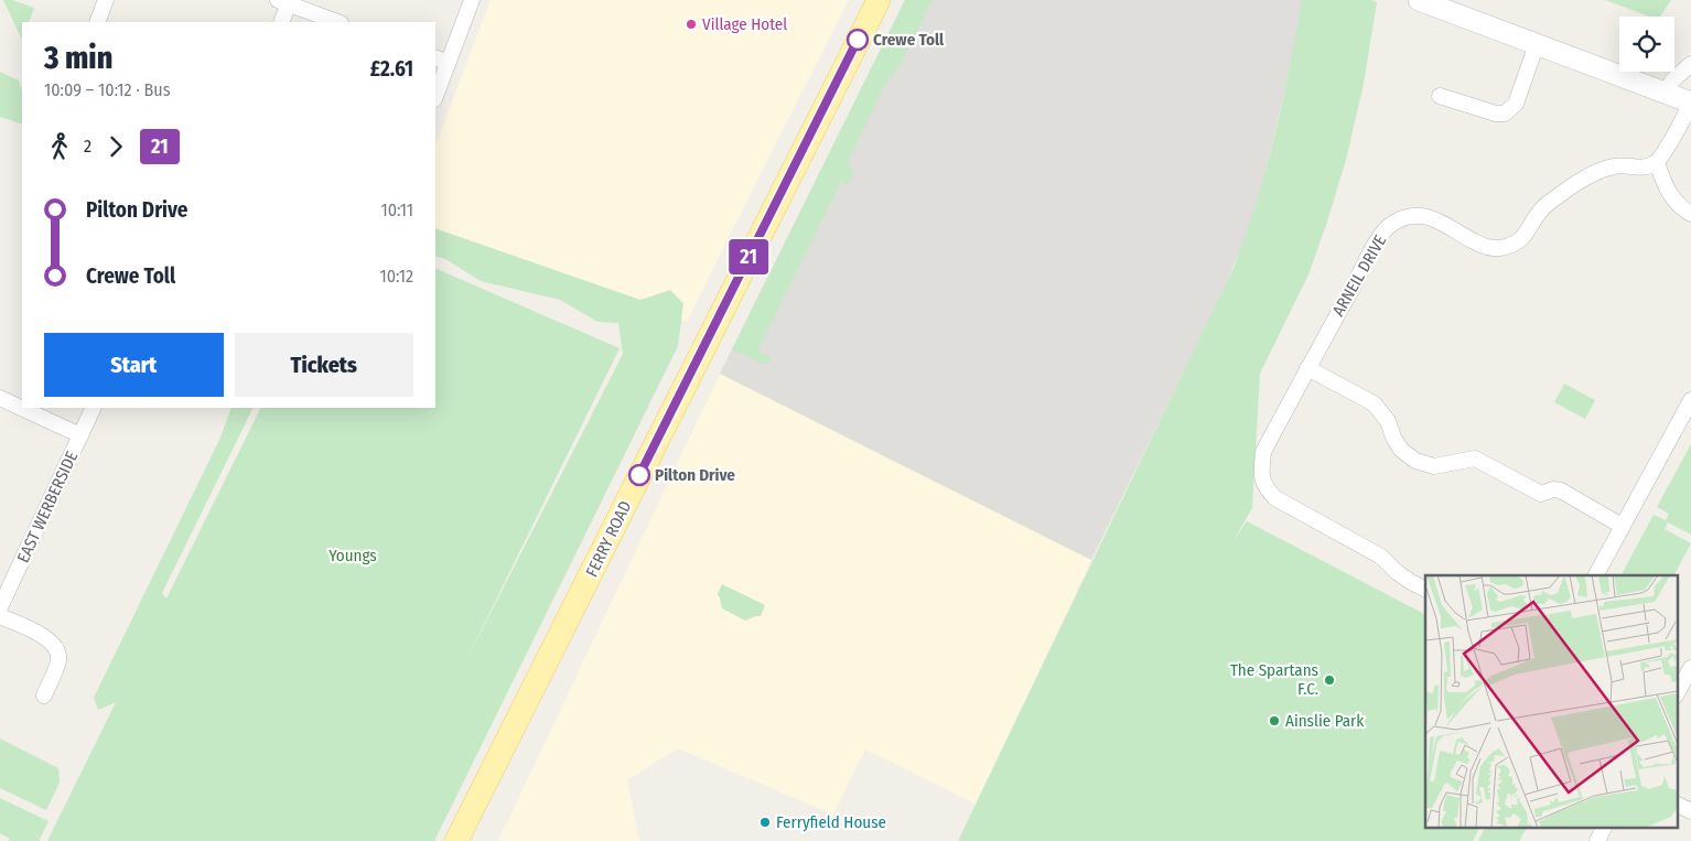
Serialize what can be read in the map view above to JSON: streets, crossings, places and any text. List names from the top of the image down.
{
  "streets": {
    "main road": ["FERRY ROAD"],
    "street": ["ARNEIL DRIVE", "EAST WERBERSIDE"]
  },
  "parks": ["Youngs"],
  "places": [
    "Village Hotel",
    "Crewe Toll",
    "Pilton Drive",
    "The Spartans F.C.",
    "Ainslie Park",
    "Ferryfield House"
  ],
  "lines": ["bus line 21"],
  "page": {
    "on_map": "21",
    "heading": ["3 min", "10:09 – 10:12 · Bus", "£2.61"],
    "legs": ["2", "21"],
    "list": [
      {
        "name": "Pilton Drive",
        "value": "10:11"
      },
      {
        "name": "Crewe Toll",
        "value": "10:12"
      }
    ],
    "buttons": ["Start", "Tickets"]
  }
}
